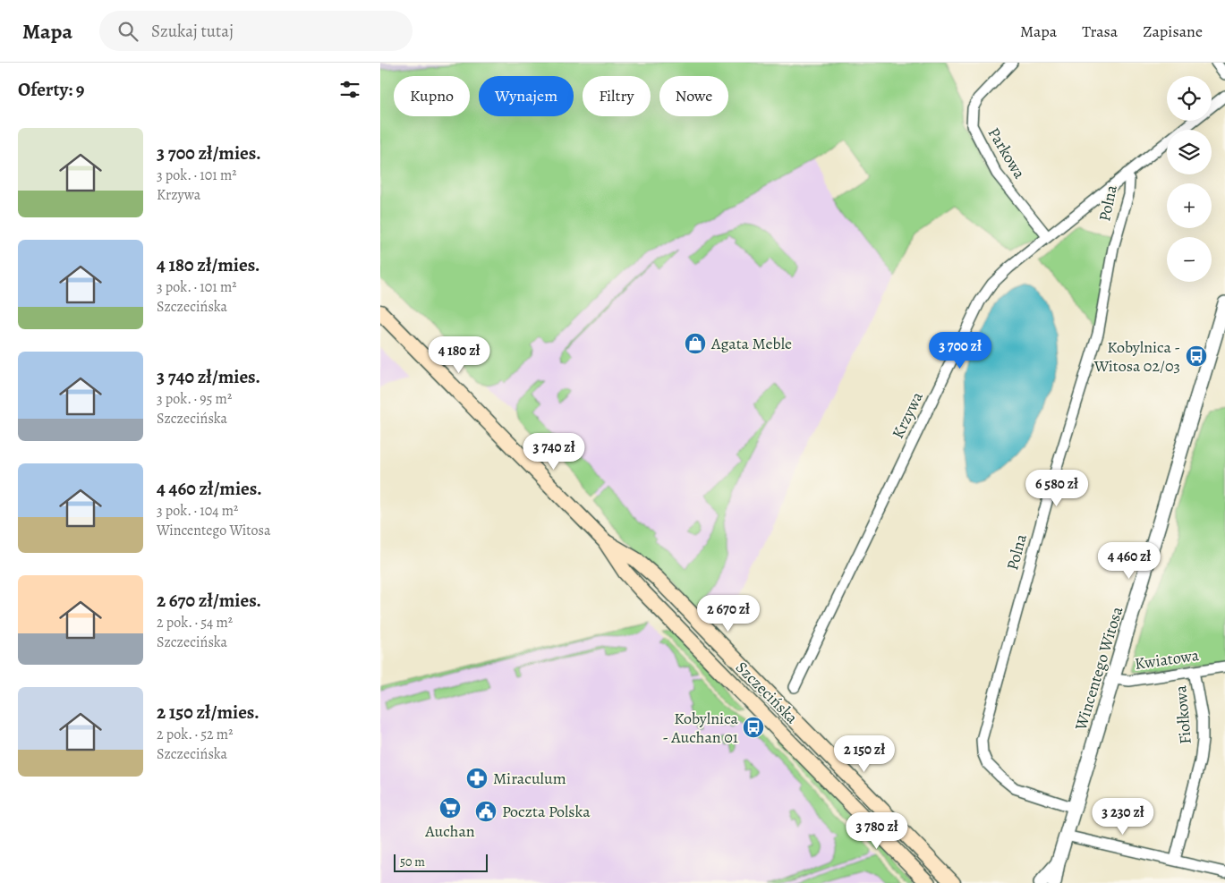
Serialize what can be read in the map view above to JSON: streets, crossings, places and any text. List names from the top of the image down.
{
  "streets": {
    "main road": ["Szczecińska"],
    "street": [
      "Parkowa",
      "Polna",
      "Krzywa",
      "Kwiatowa",
      "Wincentego Witosa",
      "Fiołkowa"
    ]
  },
  "crossings": [
    ["Parkowa", "Krzywa"],
    ["Polna", "Krzywa"],
    ["Polna", "Wincentego Witosa"],
    ["Kwiatowa", "Wincentego Witosa"],
    ["Kwiatowa", "Fiołkowa"]
  ],
  "places": {
    "shop": ["Agata Meble"],
    "bus stop": ["Kobylnica - Witosa 02/03", "Kobylnica - Auchan 01"],
    "pharmacy": ["Miraculum"],
    "supermarket": ["Auchan"],
    "public building": ["Poczta Polska"]
  },
  "scale_bar": "50 m",
  "page": {
    "header": "Mapa",
    "search": "Szukaj tutaj",
    "nav": ["Mapa", "Trasa", "Zapisane"],
    "heading": "Oferty: 9",
    "map_buttons": ["+", "−"],
    "chip": [
      "Kupno",
      "Wynajem",
      "Filtry",
      "Nowe"
    ],
    "list": [
      {
        "name": "3 700 zł/mies.",
        "note": "3 pok. · 101 m² · Krzywa"
      },
      {
        "name": "4 180 zł/mies.",
        "note": "3 pok. · 101 m² · Szczecińska"
      },
      {
        "name": "3 740 zł/mies.",
        "note": "3 pok. · 95 m² · Szczecińska"
      },
      {
        "name": "4 460 zł/mies.",
        "note": "3 pok. · 104 m² · Wincentego Witosa"
      },
      {
        "name": "2 670 zł/mies.",
        "note": "2 pok. · 54 m² · Szczecińska"
      },
      {
        "name": "2 150 zł/mies.",
        "note": "2 pok. · 52 m² · Szczecińska"
      }
    ],
    "price": [
      "3 700 zł",
      "4 180 zł",
      "3 740 zł",
      "6 580 zł",
      "4 460 zł",
      "2 670 zł",
      "2 150 zł",
      "3 230 zł",
      "3 780 zł"
    ],
    "scale": "50 m"
  }
}
